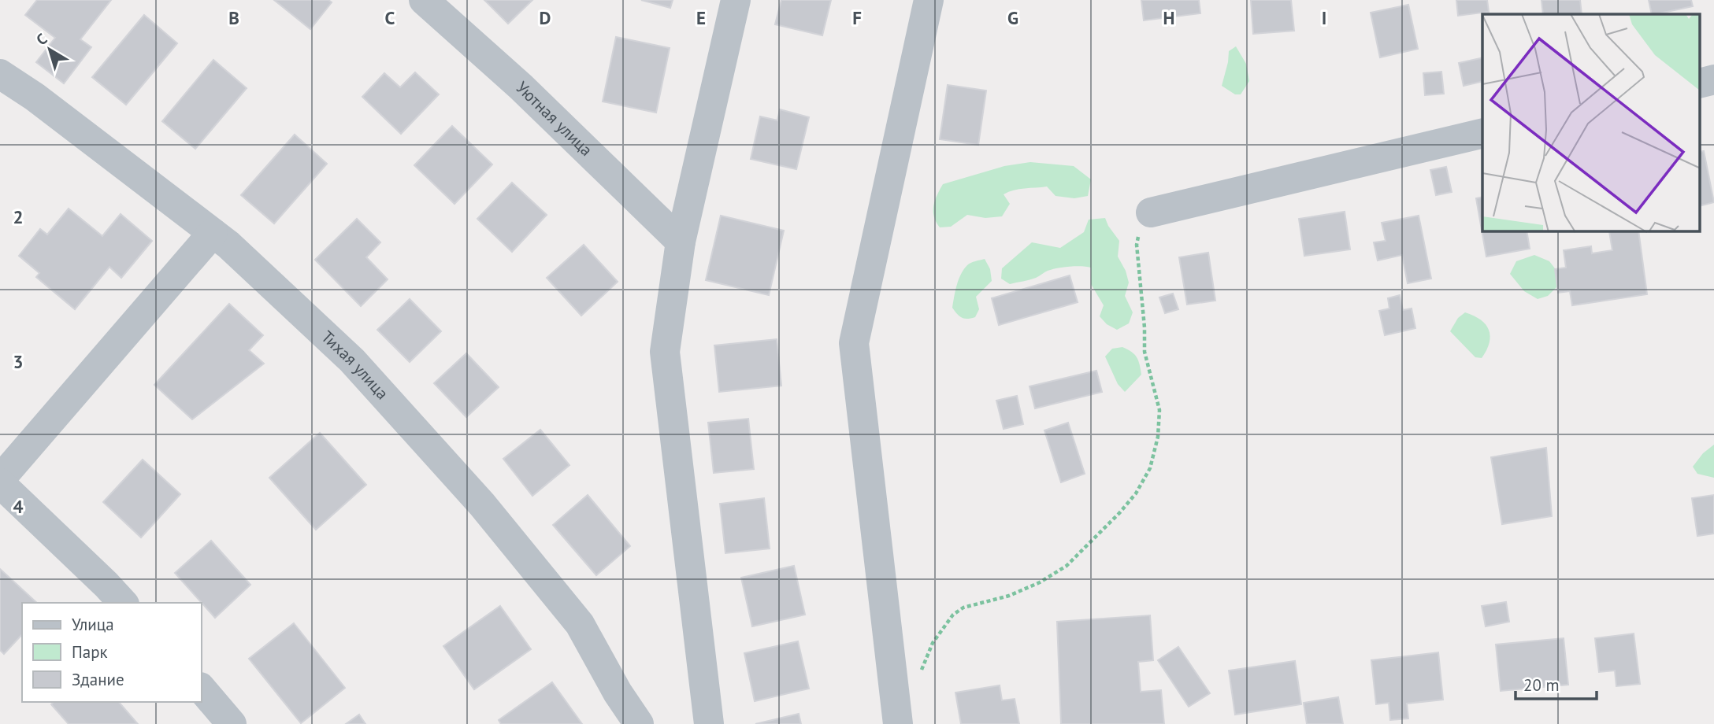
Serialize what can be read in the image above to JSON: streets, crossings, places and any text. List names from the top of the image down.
{
  "streets": {
    "street": ["Уютная улица", "Тихая улица"]
  },
  "legend": ["Улица", "Парк", "Здание"],
  "scale_bar": "20 m",
  "north": "top left",
  "grid": {
    "columns": [
      "B",
      "C",
      "D",
      "E",
      "F",
      "G",
      "H",
      "I"
    ],
    "rows": ["2", "3", "4"]
  }
}
